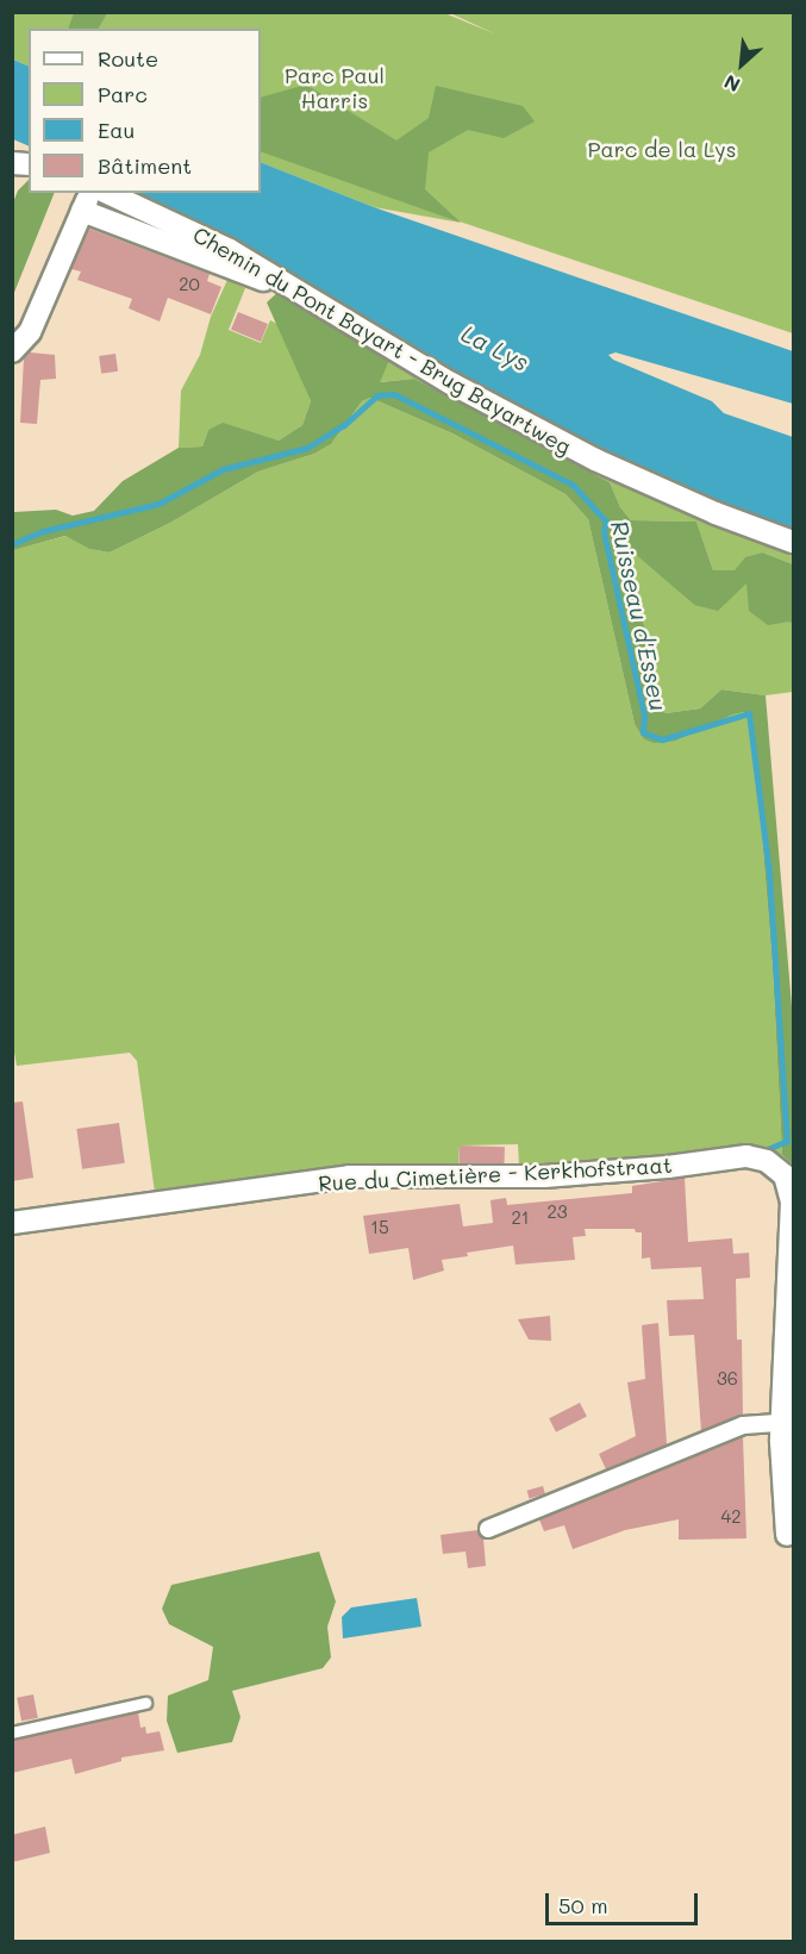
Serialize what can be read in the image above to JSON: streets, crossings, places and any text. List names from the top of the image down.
{
  "streets": {
    "street": ["Chemin du Pont Bayart - Brug Bayartweg", "Rue du Cimetière - Kerkhofstraat"]
  },
  "water": ["La Lys", "Ruisseau d'Esseu"],
  "parks": ["Parc Paul Harris", "Parc de la Lys"],
  "house_numbers": [
    "20",
    "23",
    "21",
    "15",
    "36",
    "42"
  ],
  "legend": [
    "Route",
    "Parc",
    "Eau",
    "Bâtiment"
  ],
  "scale_bar": "50 m",
  "north": "bottom left"
}
